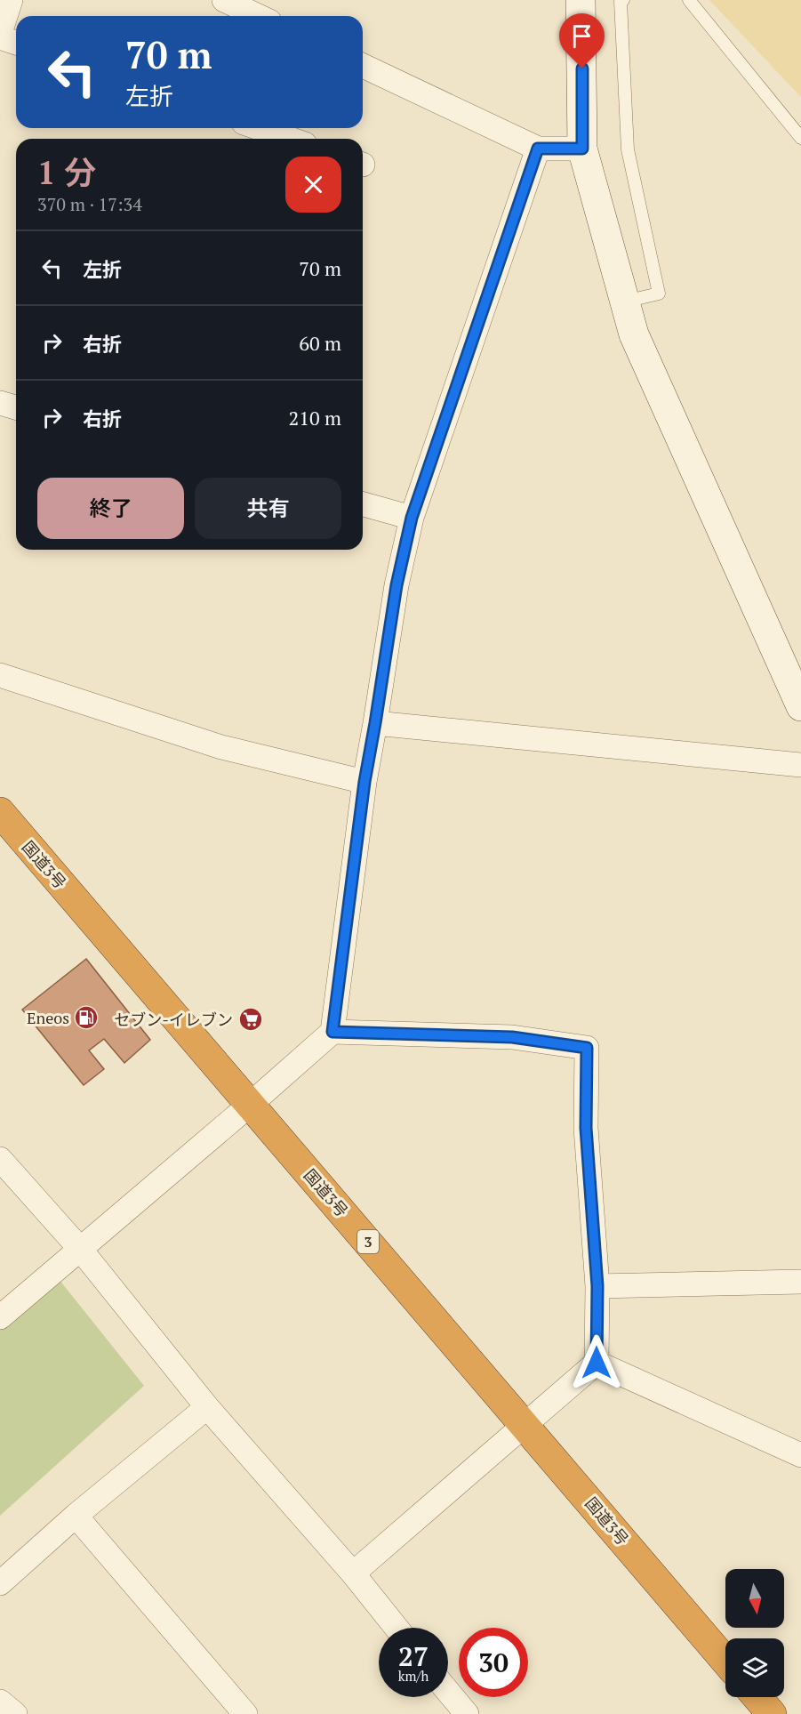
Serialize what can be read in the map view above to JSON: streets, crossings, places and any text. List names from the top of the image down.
{
  "streets": {
    "highway": ["国道3号", "3"]
  },
  "places": {
    "fuel station": ["Eneos"],
    "supermarket": ["セブン-イレブン"]
  },
  "north": "bottom",
  "page": {
    "turn": ["70 m", "左折"],
    "heading": ["1 分", "370 m · 17:34"],
    "list": [
      {
        "name": "左折",
        "value": "70 m"
      },
      {
        "name": "右折",
        "value": "60 m"
      },
      {
        "name": "右折",
        "value": "210 m"
      }
    ],
    "buttons": ["終了", "共有"],
    "speed": "27 km/h",
    "limit": "30"
  }
}
